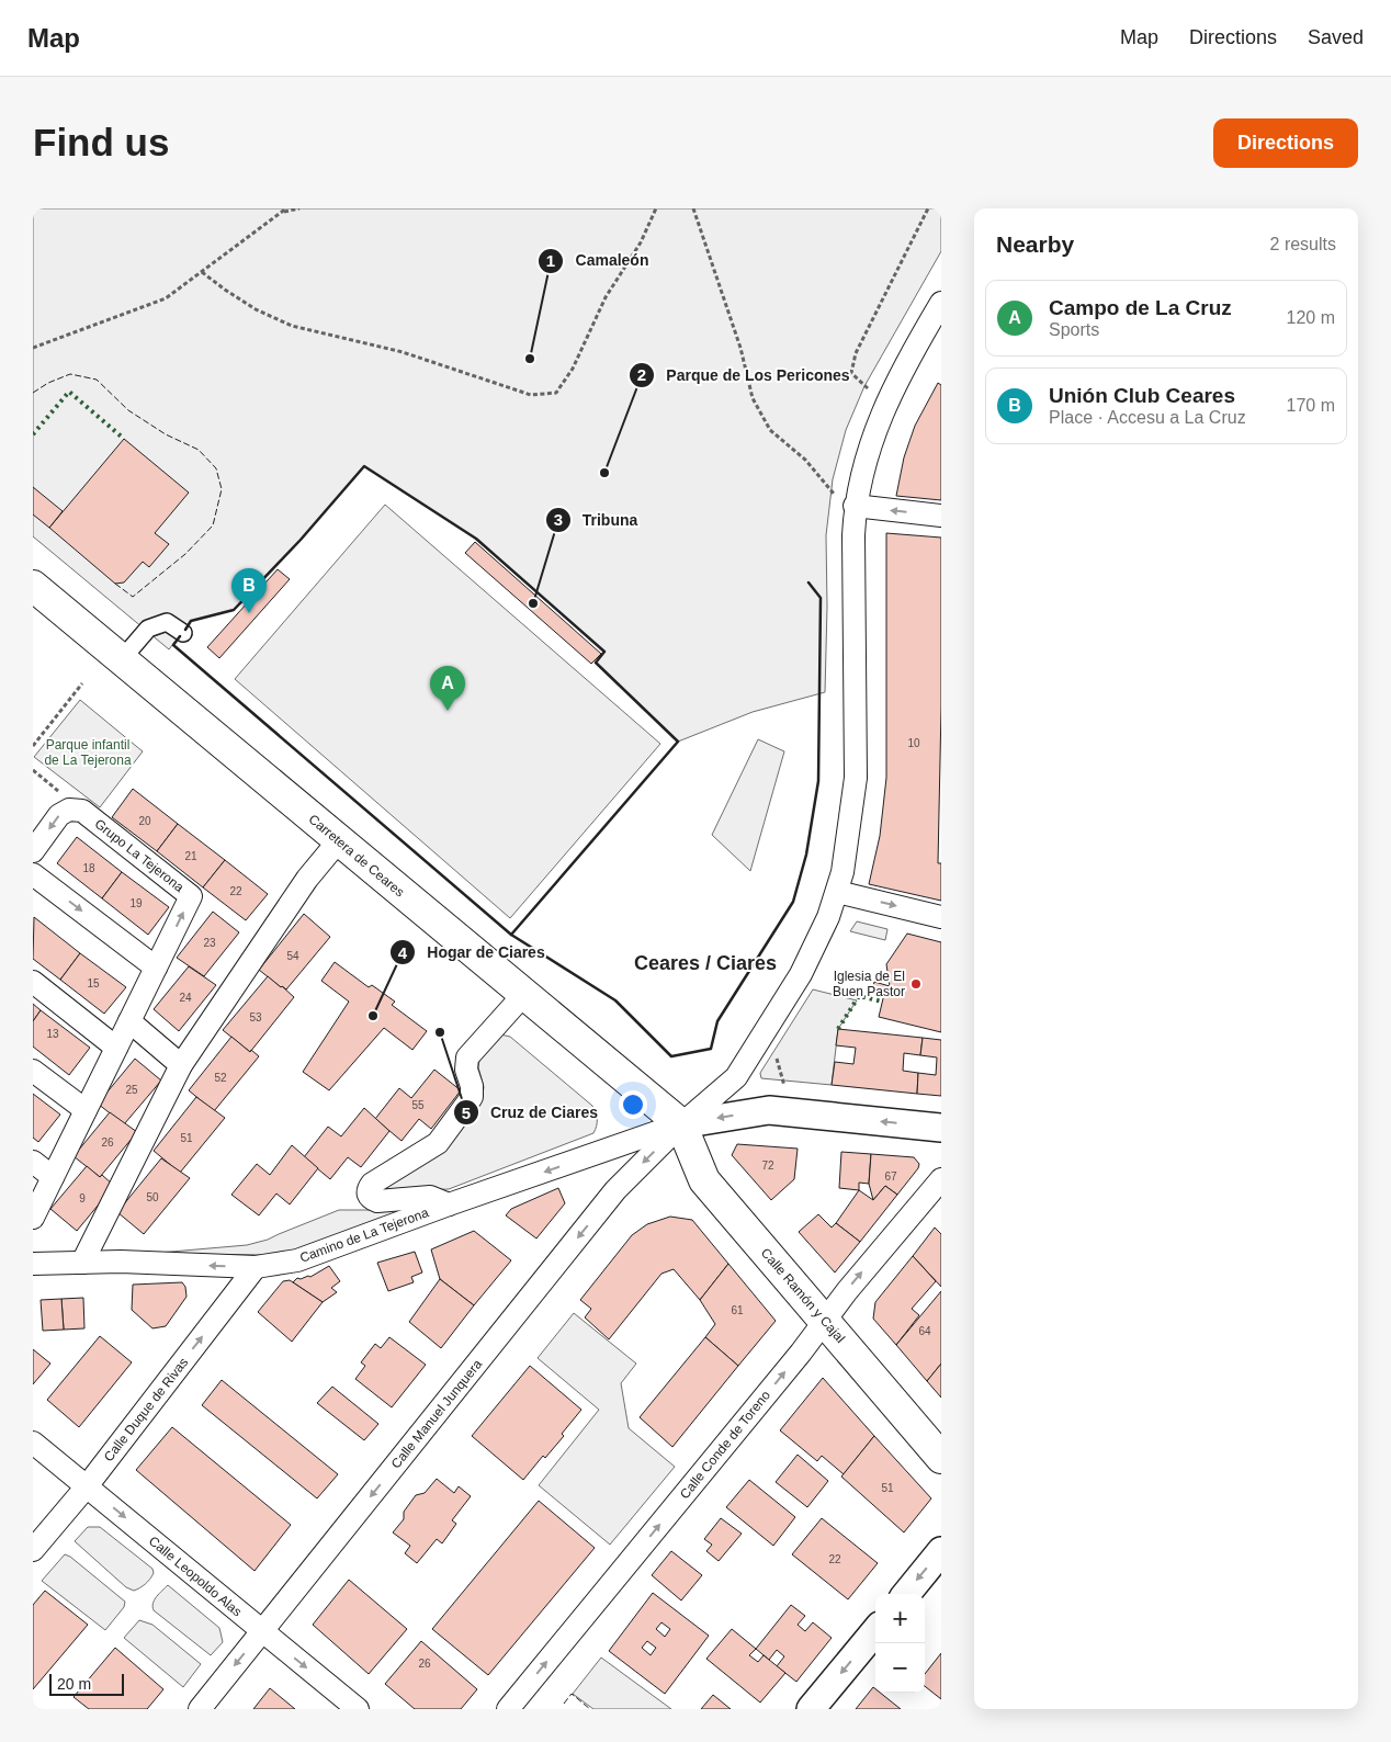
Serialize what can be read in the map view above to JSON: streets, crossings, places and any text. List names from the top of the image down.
{
  "streets": {
    "main road": ["Carretera de Ceares", "Calle Ramón y Cajal"],
    "street": [
      "Grupo La Tejerona",
      "Camino de La Tejerona",
      "Calle Duque de Rivas",
      "Calle Manuel Junquera",
      "Calle Conde de Toreno",
      "Calle Leopoldo Alas"
    ]
  },
  "crossings": [
    ["Carretera de Ceares", "Camino de La Tejerona"],
    ["Carretera de Ceares", "Calle Ramón y Cajal"],
    ["Carretera de Ceares", "Calle Manuel Junquera"],
    ["Camino de La Tejerona", "Calle Ramón y Cajal"],
    ["Camino de La Tejerona", "Calle Duque de Rivas"],
    ["Camino de La Tejerona", "Calle Manuel Junquera"],
    ["Calle Ramón y Cajal", "Calle Manuel Junquera"],
    ["Calle Ramón y Cajal", "Calle Conde de Toreno"],
    ["Calle Duque de Rivas", "Calle Leopoldo Alas"],
    ["Calle Manuel Junquera", "Calle Leopoldo Alas"]
  ],
  "one_way": [
    "Camino de La Tejerona",
    "Calle Manuel Junquera",
    "Calle Conde de Toreno",
    "Calle Leopoldo Alas"
  ],
  "districts": ["Ceares / Ciares"],
  "parks": ["Parque infantil de La Tejerona"],
  "places": [
    "Camaleón",
    "Parque de Los Pericones",
    "Tribuna",
    "Iglesia de El Buen Pastor",
    "Hogar de Ciares",
    "Cruz de Ciares"
  ],
  "house_numbers": [
    "10",
    "20",
    "21",
    "18",
    "22",
    "19",
    "23",
    "54",
    "15",
    "24",
    "53",
    "13",
    "52",
    "25",
    "55",
    "51",
    "26",
    "72",
    "67",
    "50",
    "9",
    "61",
    "64",
    "51",
    "22",
    "26"
  ],
  "scale_bar": "20 m",
  "page": {
    "header": "Map",
    "nav": ["Map", "Directions", "Saved"],
    "buttons": "Directions",
    "title": "Find us",
    "heading": ["Nearby", "2 results"],
    "list": [
      {
        "mark": "A",
        "name": "Campo de La Cruz",
        "note": "Sports",
        "value": "120 m"
      },
      {
        "mark": "B",
        "name": "Unión Club Ceares",
        "note": "Place · Accesu a La Cruz",
        "value": "170 m"
      }
    ],
    "pins": ["B", "A"],
    "map_buttons": ["+", "−"],
    "scale": "20 m"
  }
}
